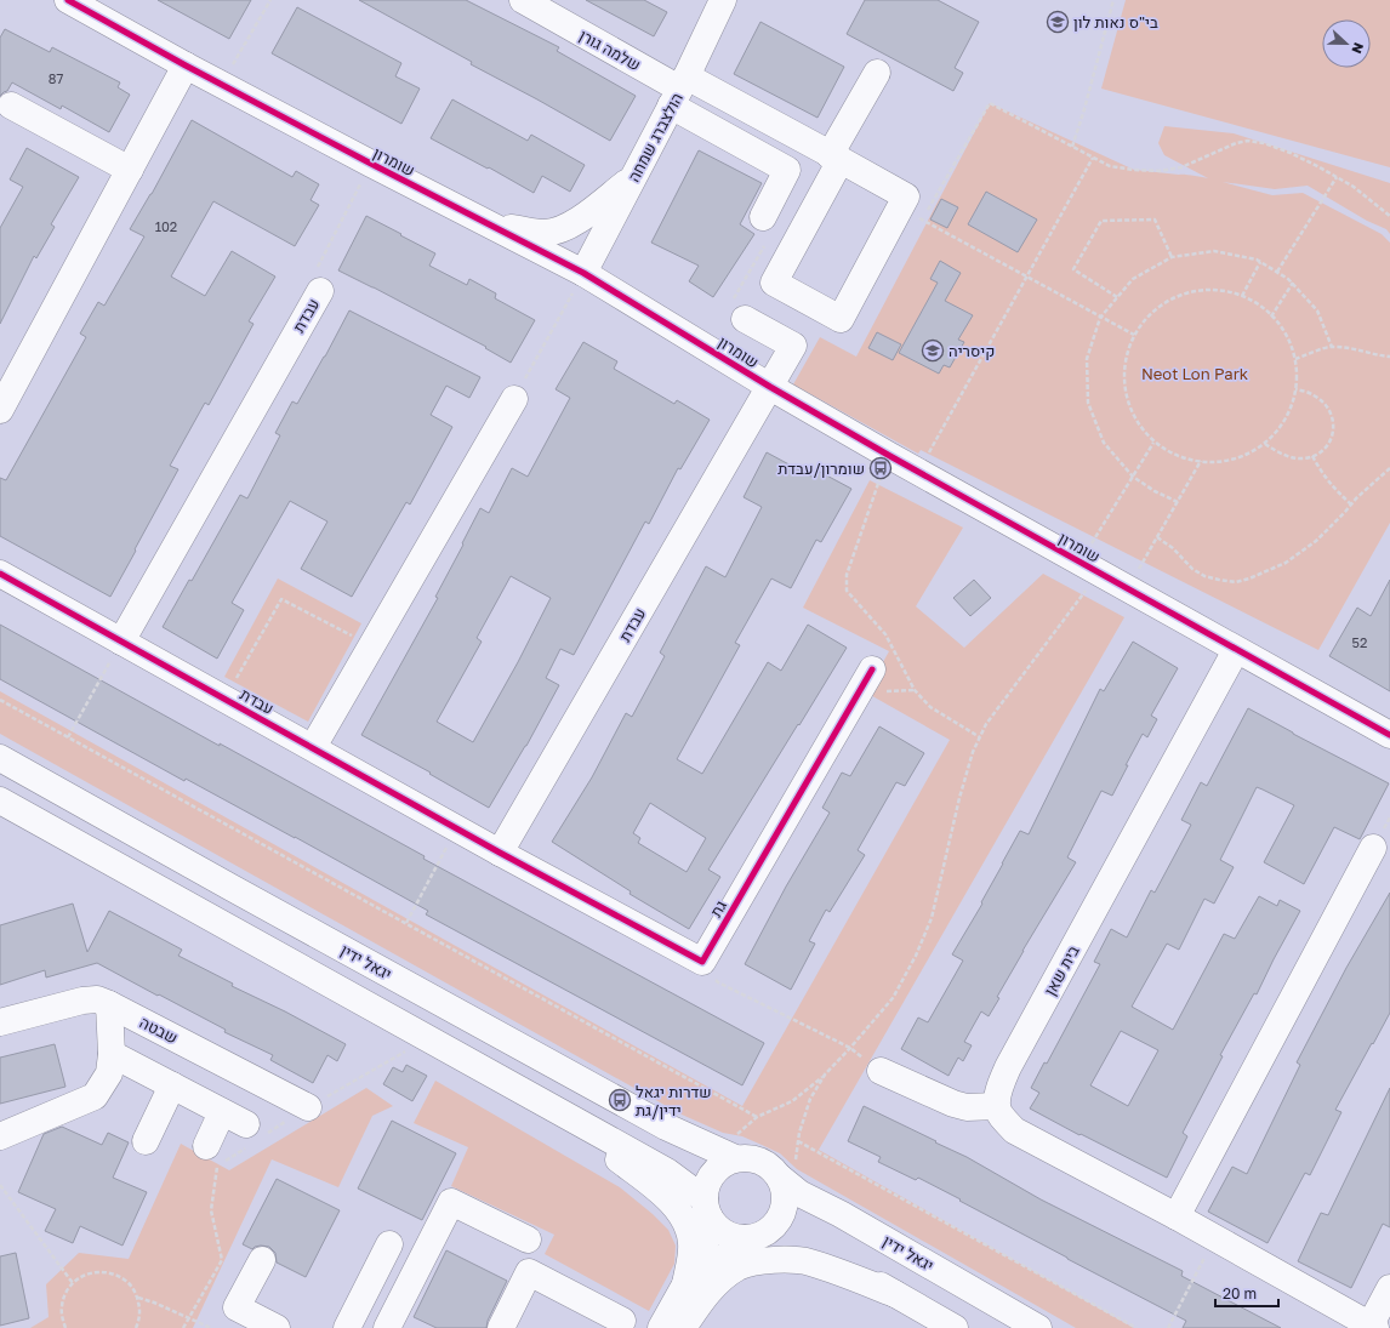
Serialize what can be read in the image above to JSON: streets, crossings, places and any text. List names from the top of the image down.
{
  "streets": {
    "street": [
      "שלמה גורן",
      "הולצברג שמחה",
      "שומרון",
      "עבדת",
      "גת",
      "יגאל ידין",
      "בית שאן",
      "שבטה"
    ]
  },
  "crossings": [
    ["שלמה גורן", "הולצברג שמחה"],
    ["הולצברג שמחה", "שומרון"],
    ["שומרון", "עבדת"],
    ["שומרון", "בית שאן"]
  ],
  "parks": ["Neot Lon Park"],
  "places": {
    "school or university": ["בי\"ס נאות לון", "קיסריה"],
    "bus stop": ["שומרון/עבדת", "שדרות יגאל ידין/גת"]
  },
  "house_numbers": ["87", "102", "52"],
  "scale_bar": "20 m",
  "north": "right"
}
